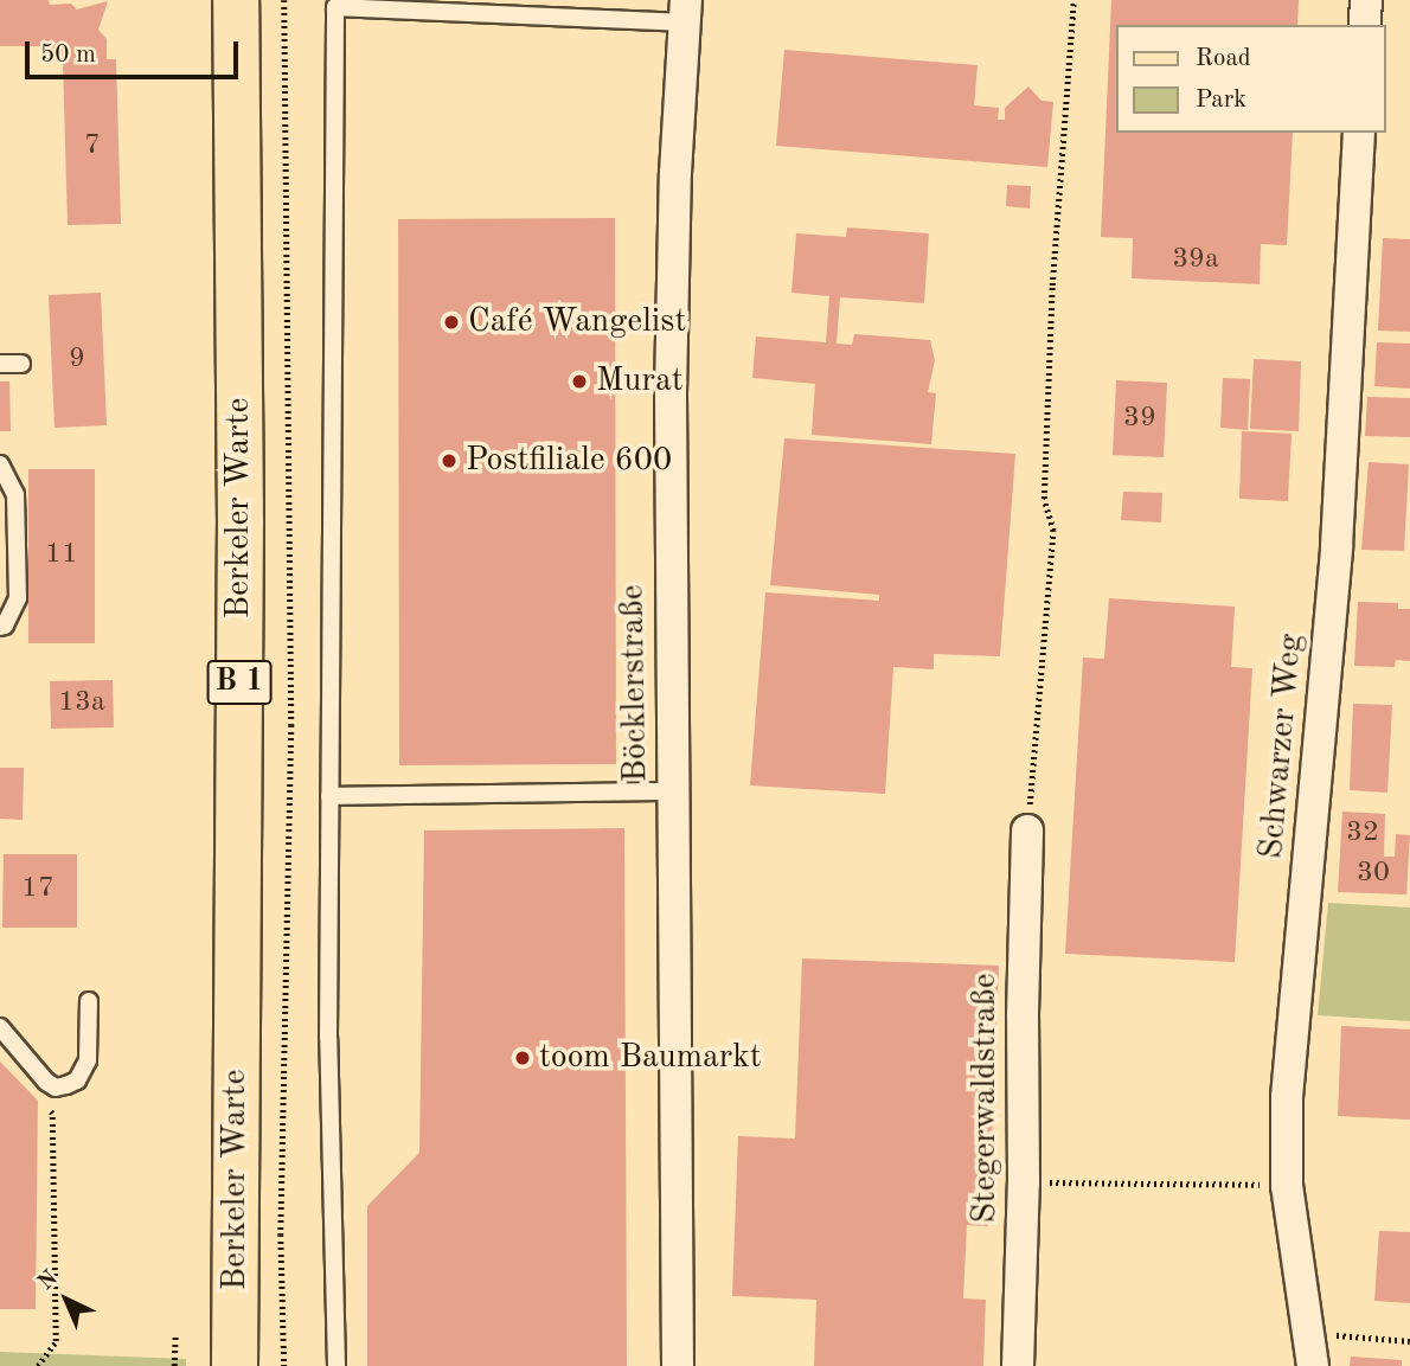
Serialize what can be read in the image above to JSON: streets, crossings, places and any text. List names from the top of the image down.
{
  "streets": {
    "main road": ["Berkeler Warte", "B 1"],
    "street": ["Böcklerstraße", "Schwarzer Weg", "Stegerwaldstraße"]
  },
  "places": [
    "Café Wangelist",
    "Murat",
    "Postfiliale 600",
    "toom Baumarkt"
  ],
  "house_numbers": [
    "7",
    "39a",
    "9",
    "39",
    "11",
    "13a",
    "32",
    "30",
    "17"
  ],
  "legend": ["Road", "Park"],
  "scale_bar": "50 m",
  "north": "top left"
}
